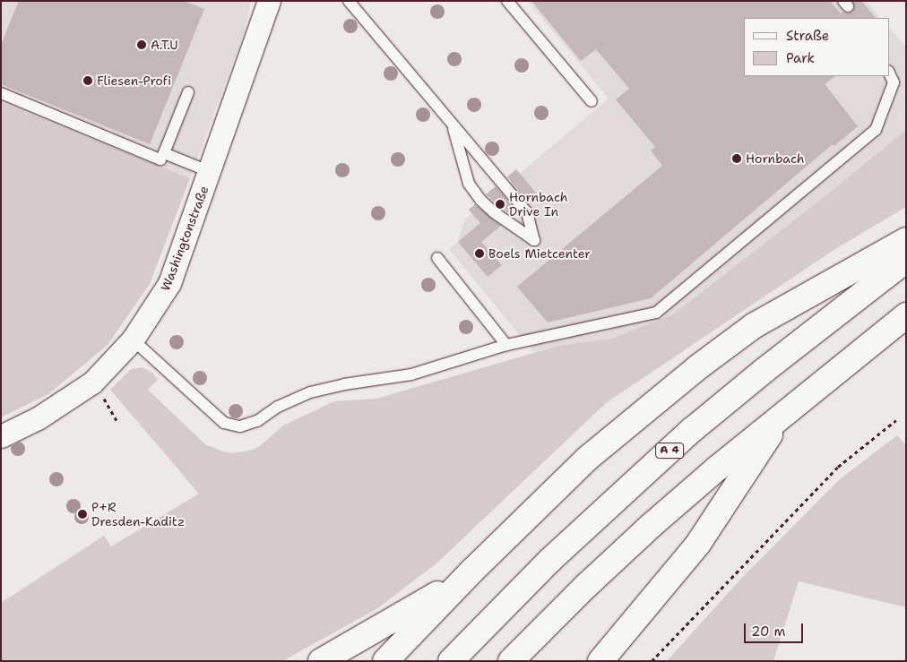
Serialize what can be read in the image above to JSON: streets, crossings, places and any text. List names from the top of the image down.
{
  "streets": {
    "highway": ["A 4"],
    "street": ["Washingtonstraße"]
  },
  "places": [
    "A.T.U",
    "Fliesen-Profi",
    "Hornbach",
    "Hornbach Drive In",
    "Boels Mietcenter",
    "P+R Dresden-Kaditz"
  ],
  "legend": ["Straße", "Park"],
  "scale_bar": "20 m"
}
